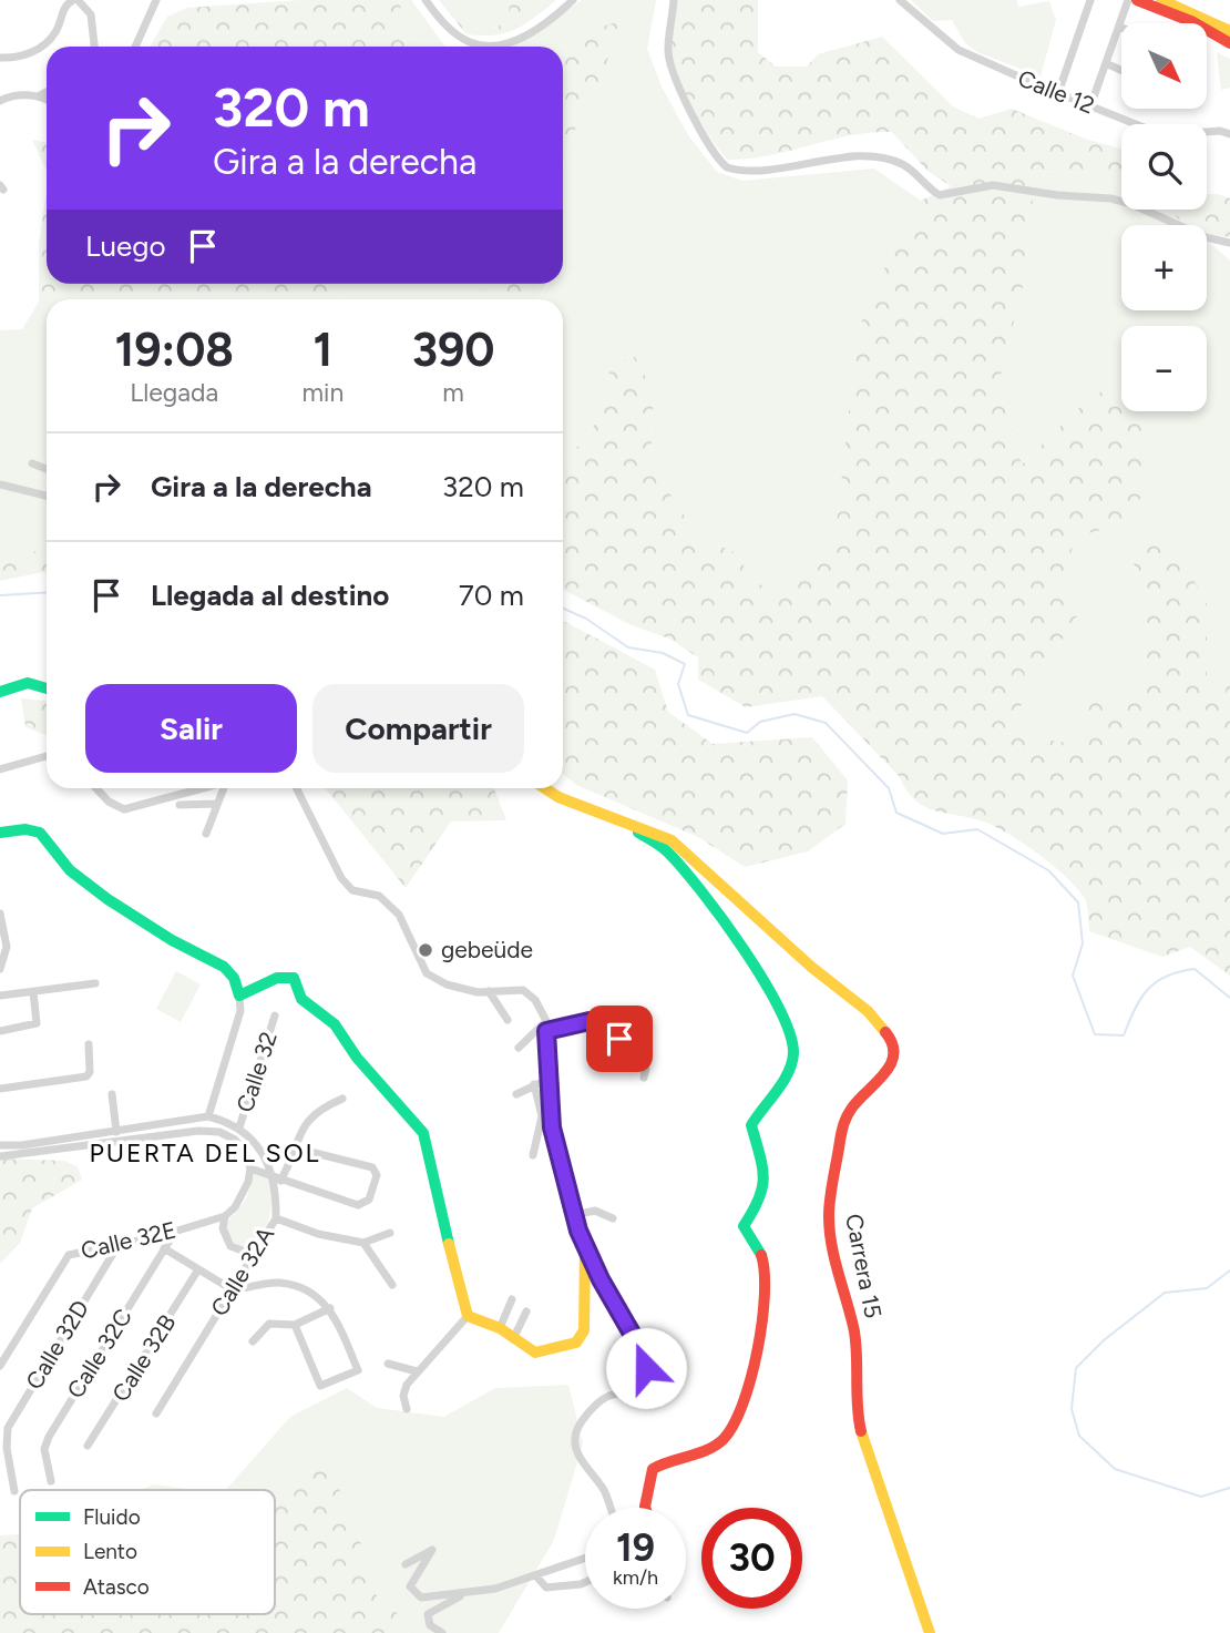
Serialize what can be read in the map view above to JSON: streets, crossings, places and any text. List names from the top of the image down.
{
  "streets": {
    "street": [
      "Calle 12",
      "Calle 32",
      "Calle 32E",
      "Carrera 15",
      "Calle 32A",
      "Calle 32D",
      "Calle 32C",
      "Calle 32B"
    ]
  },
  "crossings": [
    ["Calle 32", "Calle 32A"],
    ["Calle 32E", "Calle 32A"],
    ["Calle 32E", "Calle 32D"],
    ["Calle 32E", "Calle 32C"]
  ],
  "districts": ["PUERTA DEL SOL"],
  "places": ["gebeüde"],
  "legend": ["Fluido", "Lento", "Atasco"],
  "north": "bottom right",
  "page": {
    "map_buttons": ["+", "−"],
    "turn": ["320 m", "Gira a la derecha"],
    "then": "Luego",
    "eta": [
      "19:08",
      "Llegada",
      "1",
      "min",
      "390",
      "m"
    ],
    "list": [
      {
        "name": "Gira a la derecha",
        "value": "320 m"
      },
      {
        "name": "Llegada al destino",
        "value": "70 m"
      }
    ],
    "buttons": ["Salir", "Compartir"],
    "speed": "19 km/h",
    "limit": "30"
  }
}
